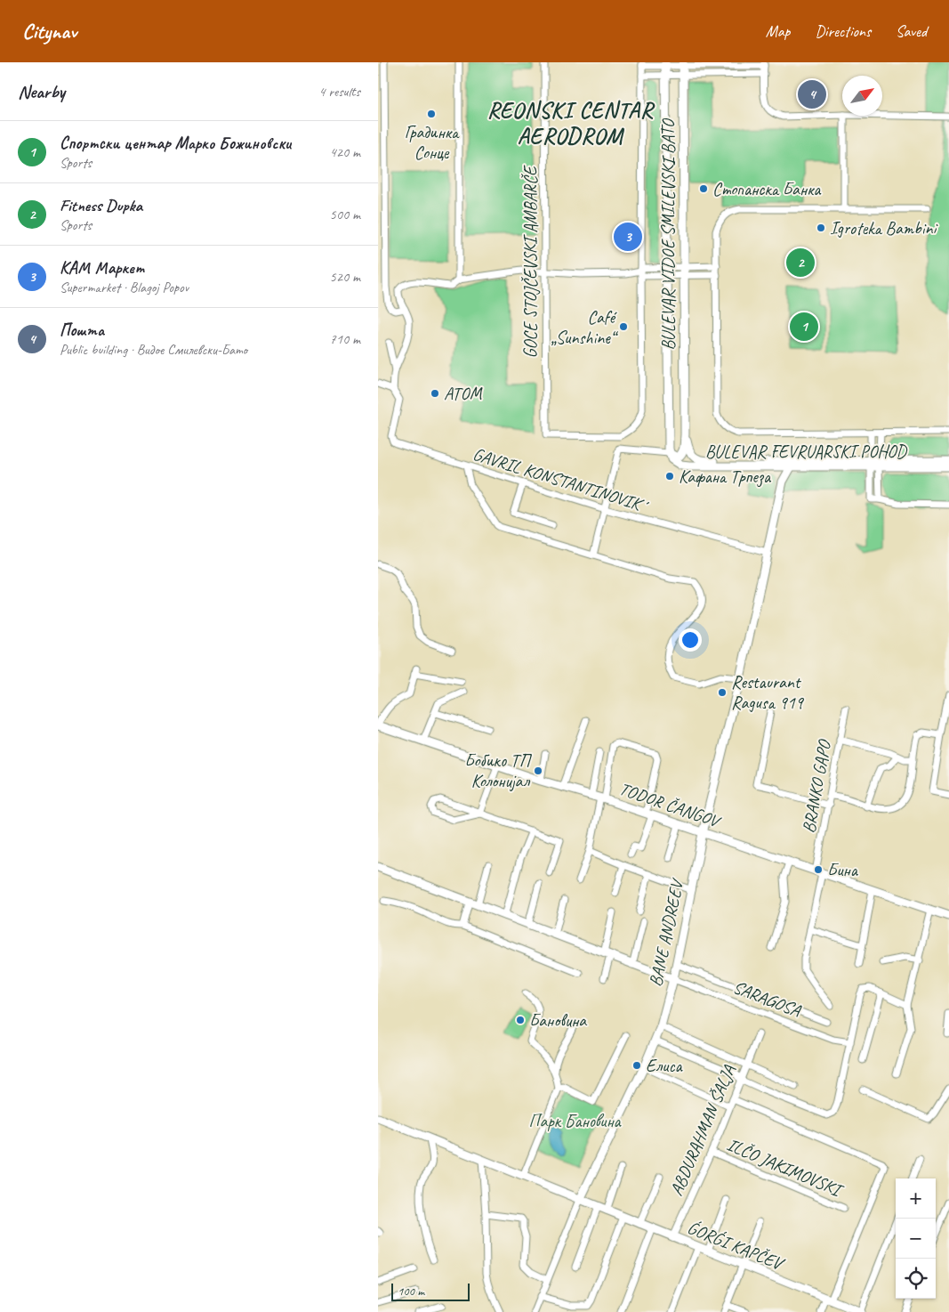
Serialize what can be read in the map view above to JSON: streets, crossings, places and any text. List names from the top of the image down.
{
  "streets": {
    "street": [
      "BULEVAR VIDOE SMILEVSKI BATO",
      "GOCE STOJČEVSKI AMBARČE",
      "BULEVAR FEVRUARSKI POHOD",
      "GAVRIL KONSTANTINOVIḰ",
      "BRANKO GAPO",
      "TODOR ČANGOV",
      "BANE ANDREEV",
      "SARAGOSA",
      "ABDURAHMAN ŠALJA",
      "ILČO JAKIMOVSKI",
      "ǴORǴI KAPČEV"
    ]
  },
  "crossings": [
    ["BULEVAR VIDOE SMILEVSKI BATO", "BULEVAR FEVRUARSKI POHOD"],
    ["BULEVAR FEVRUARSKI POHOD", "BANE ANDREEV"],
    ["GAVRIL KONSTANTINOVIḰ", "BANE ANDREEV"],
    ["BRANKO GAPO", "TODOR ČANGOV"],
    ["TODOR ČANGOV", "BANE ANDREEV"],
    ["BANE ANDREEV", "SARAGOSA"],
    ["BANE ANDREEV", "ǴORǴI KAPČEV"],
    ["ABDURAHMAN ŠALJA", "ILČO JAKIMOVSKI"],
    ["ABDURAHMAN ŠALJA", "ǴORǴI KAPČEV"]
  ],
  "districts": ["REONSKI CENTAR AERODROM"],
  "parks": ["Парк Бановина"],
  "places": [
    "Градинка Сонце",
    "Стопанска Банка",
    "Igroteka Bambini",
    "Café „Sunshine“",
    "АТОМ",
    "Кафана Трпеза",
    "Restaurant Ragusa 919",
    "Бобико ТП Колонијал",
    "Бина",
    "Бановина",
    "Елиса"
  ],
  "scale_bar": "100 m",
  "north": "top right",
  "page": {
    "header": "Citynav",
    "nav": ["Map", "Directions", "Saved"],
    "heading": ["Nearby", "4 results"],
    "pins": [
      "4",
      "3",
      "2",
      "1"
    ],
    "list": [
      {
        "mark": "1",
        "name": "Спортски центар Марко Божиновски",
        "note": "Sports",
        "value": "420 m"
      },
      {
        "mark": "2",
        "name": "Fitness Dupka",
        "note": "Sports",
        "value": "500 m"
      },
      {
        "mark": "3",
        "name": "КАМ Маркет",
        "note": "Supermarket · Blagoj Popov",
        "value": "520 m"
      },
      {
        "mark": "4",
        "name": "Пошта",
        "note": "Public building · Видое Смилевски-Бато",
        "value": "710 m"
      }
    ],
    "map_buttons": ["+", "−"],
    "scale": "100 m"
  }
}
